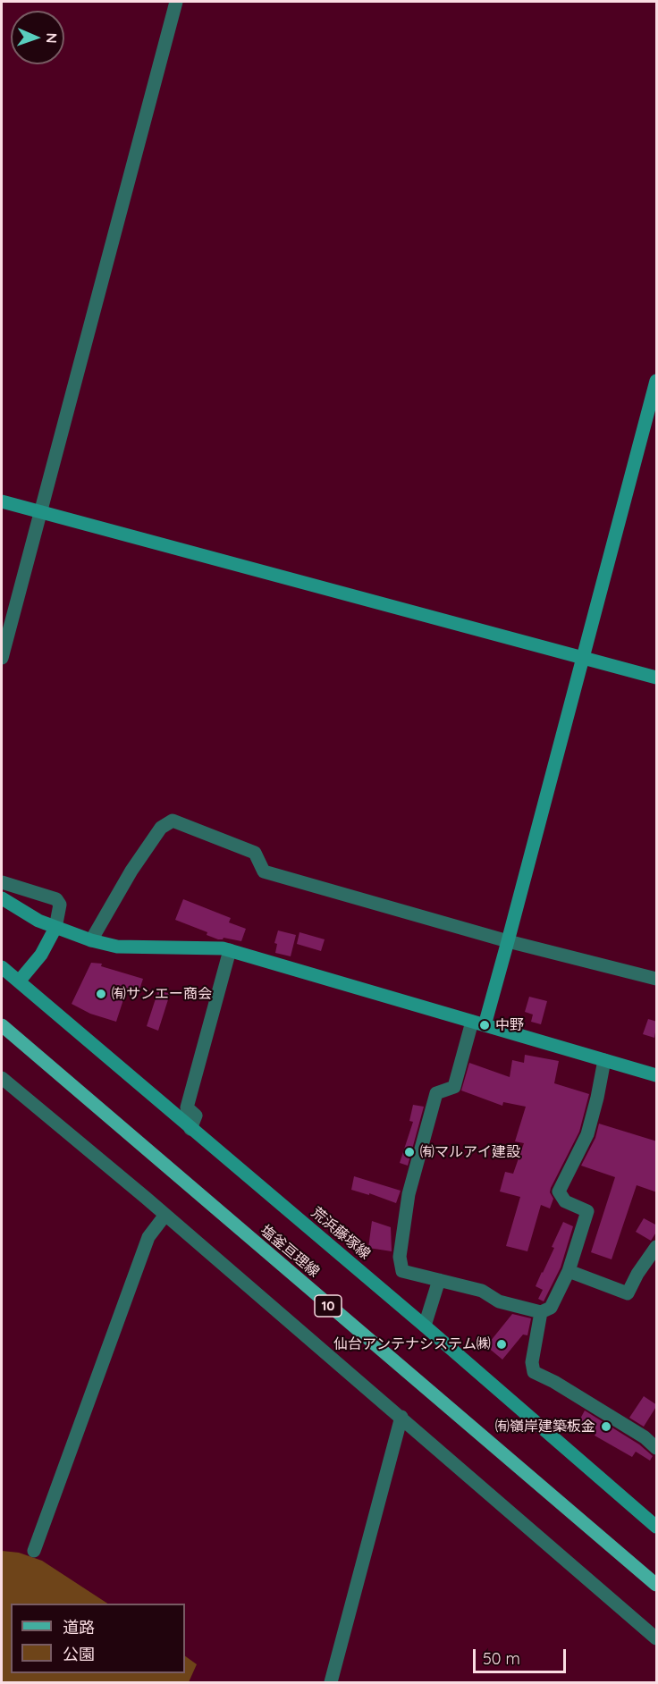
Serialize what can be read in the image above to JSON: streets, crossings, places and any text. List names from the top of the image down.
{
  "streets": {
    "main road": ["塩釜亘理線", "10"],
    "street": ["荒浜藤塚線"]
  },
  "places": [
    "㈲サンエー商会",
    "中野",
    "㈲マルアイ建設",
    "仙台アンテナシステム㈱",
    "㈲嶺岸建築板金"
  ],
  "legend": ["道路", "公園"],
  "scale_bar": "50 m",
  "north": "right"
}
